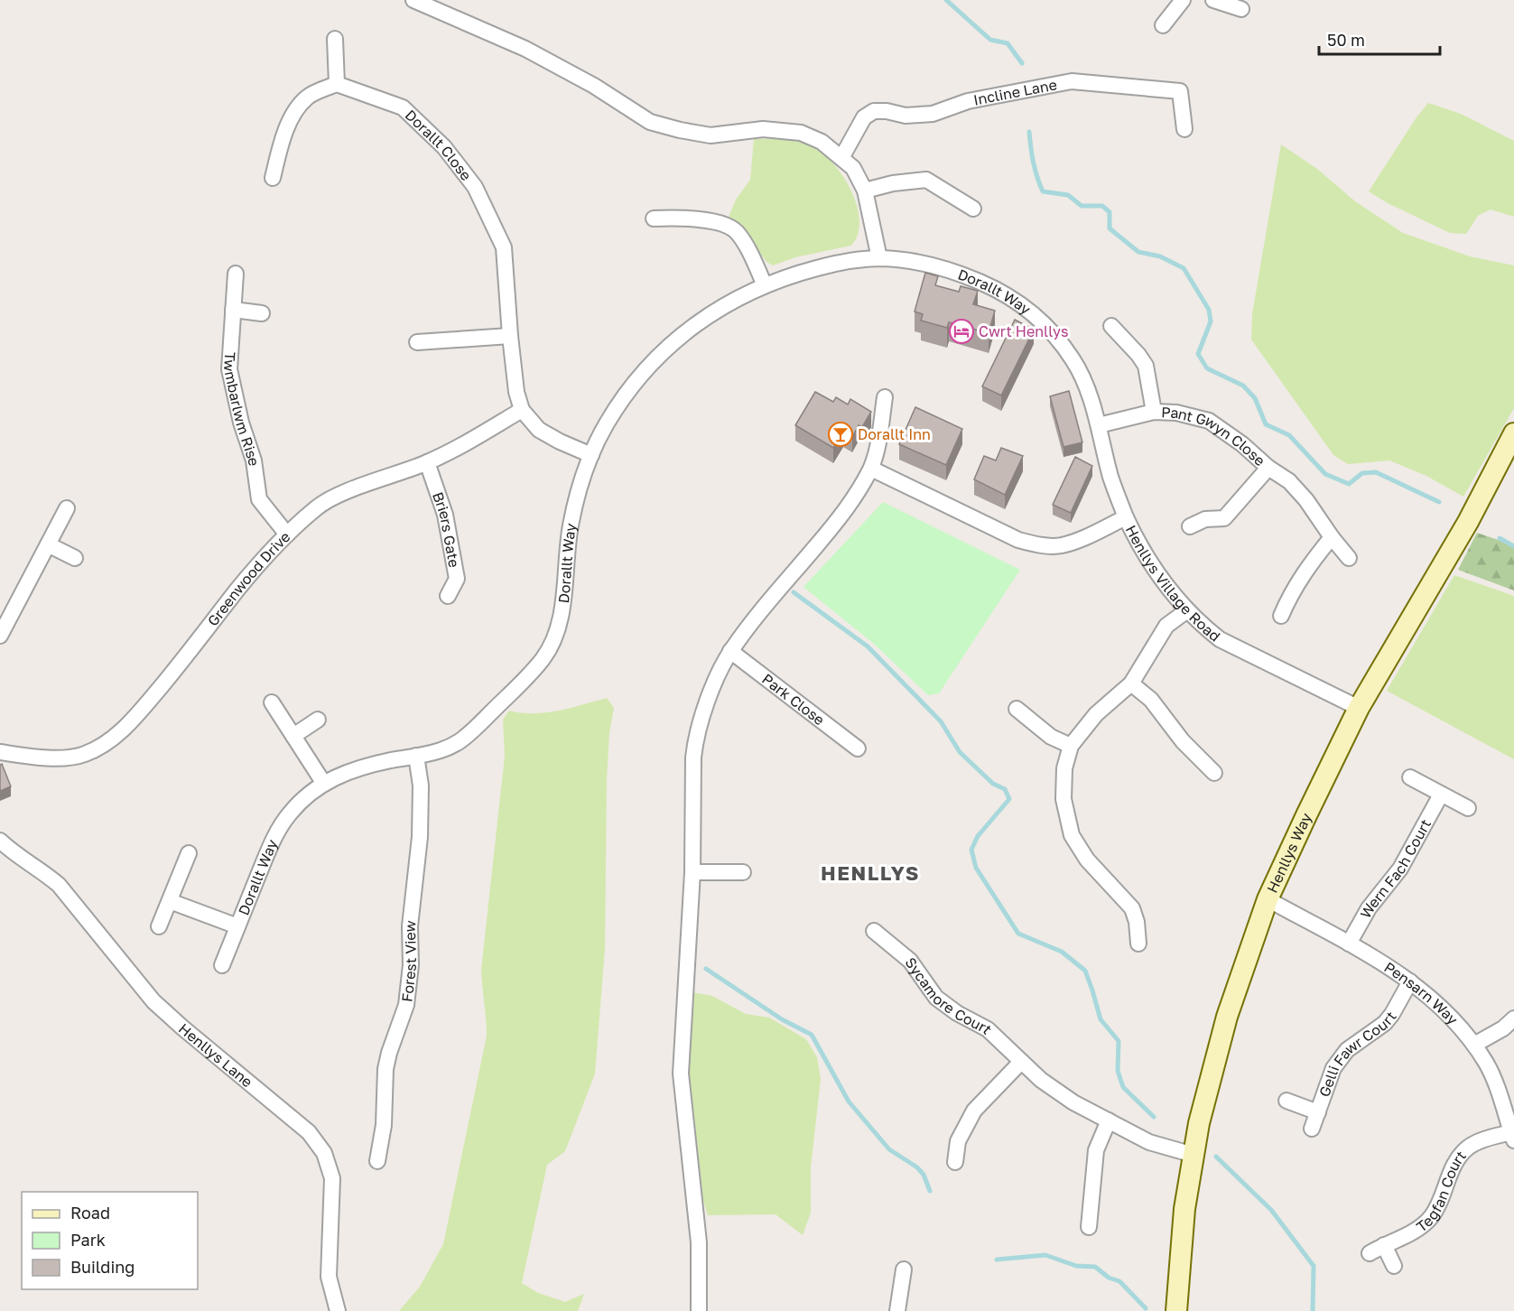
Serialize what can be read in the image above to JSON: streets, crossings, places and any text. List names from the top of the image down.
{
  "streets": {
    "street": [
      "Incline Lane",
      "Dorallt Close",
      "Dorallt Way",
      "Twmbarlwm Rise",
      "Pant Gwyn Close",
      "Briers Gate",
      "Greenwood Drive",
      "Henllys Village Road",
      "Park Close",
      "Henllys Way",
      "Wern Fach Court",
      "Forest View",
      "Pensarn Way",
      "Sycamore Court",
      "Gelli Fawr Court",
      "Henllys Lane",
      "Tegfan Court"
    ]
  },
  "crossings": [
    ["Dorallt Close", "Dorallt Way"],
    ["Dorallt Close", "Greenwood Drive"],
    ["Dorallt Way", "Pant Gwyn Close"],
    ["Dorallt Way", "Henllys Village Road"],
    ["Dorallt Way", "Forest View"],
    ["Twmbarlwm Rise", "Greenwood Drive"],
    ["Briers Gate", "Greenwood Drive"],
    ["Henllys Village Road", "Henllys Way"],
    ["Henllys Way", "Pensarn Way"],
    ["Henllys Way", "Sycamore Court"],
    ["Wern Fach Court", "Pensarn Way"],
    ["Pensarn Way", "Gelli Fawr Court"],
    ["Pensarn Way", "Tegfan Court"]
  ],
  "districts": ["HENLLYS"],
  "places": {
    "hotel": ["Cwrt Henllys"],
    "bar": ["Dorallt Inn"]
  },
  "legend": ["Road", "Park", "Building"],
  "scale_bar": "50 m"
}
